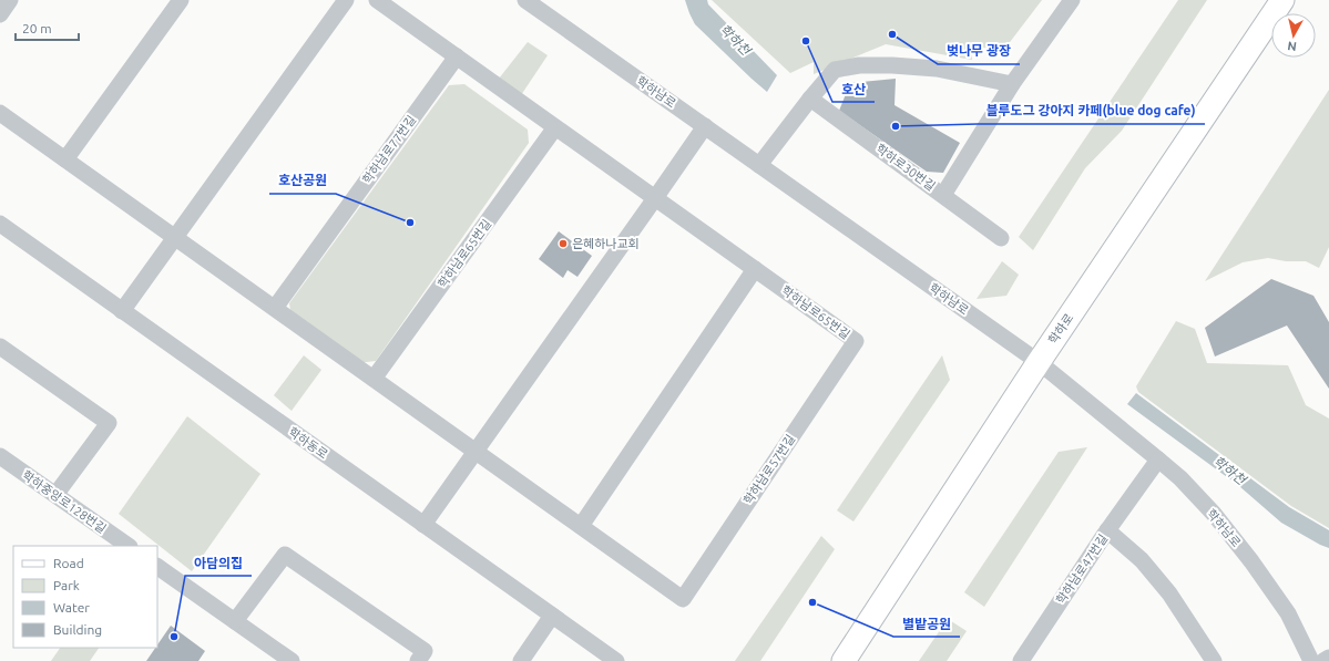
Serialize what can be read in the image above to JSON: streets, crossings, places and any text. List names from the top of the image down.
{
  "streets": {
    "street": [
      "학하남로",
      "학하남로77번길",
      "학하로30번길",
      "학하남로65번길",
      "학하로",
      "학하동로",
      "학하남로57번길",
      "학하중앙로128번길",
      "학하남로47번길"
    ]
  },
  "crossings": [
    ["학하남로", "학하로"],
    ["학하남로65번길", "학하남로57번길"]
  ],
  "water": ["학하천"],
  "places": [
    "벚나무 광장",
    "호산",
    "블루도그 강아지 카페(blue dog cafe)",
    "호산공원",
    "은혜하나교회",
    "별밭공원",
    "아담의집"
  ],
  "legend": [
    "Road",
    "Park",
    "Water",
    "Building"
  ],
  "scale_bar": "20 m",
  "north": "bottom"
}
